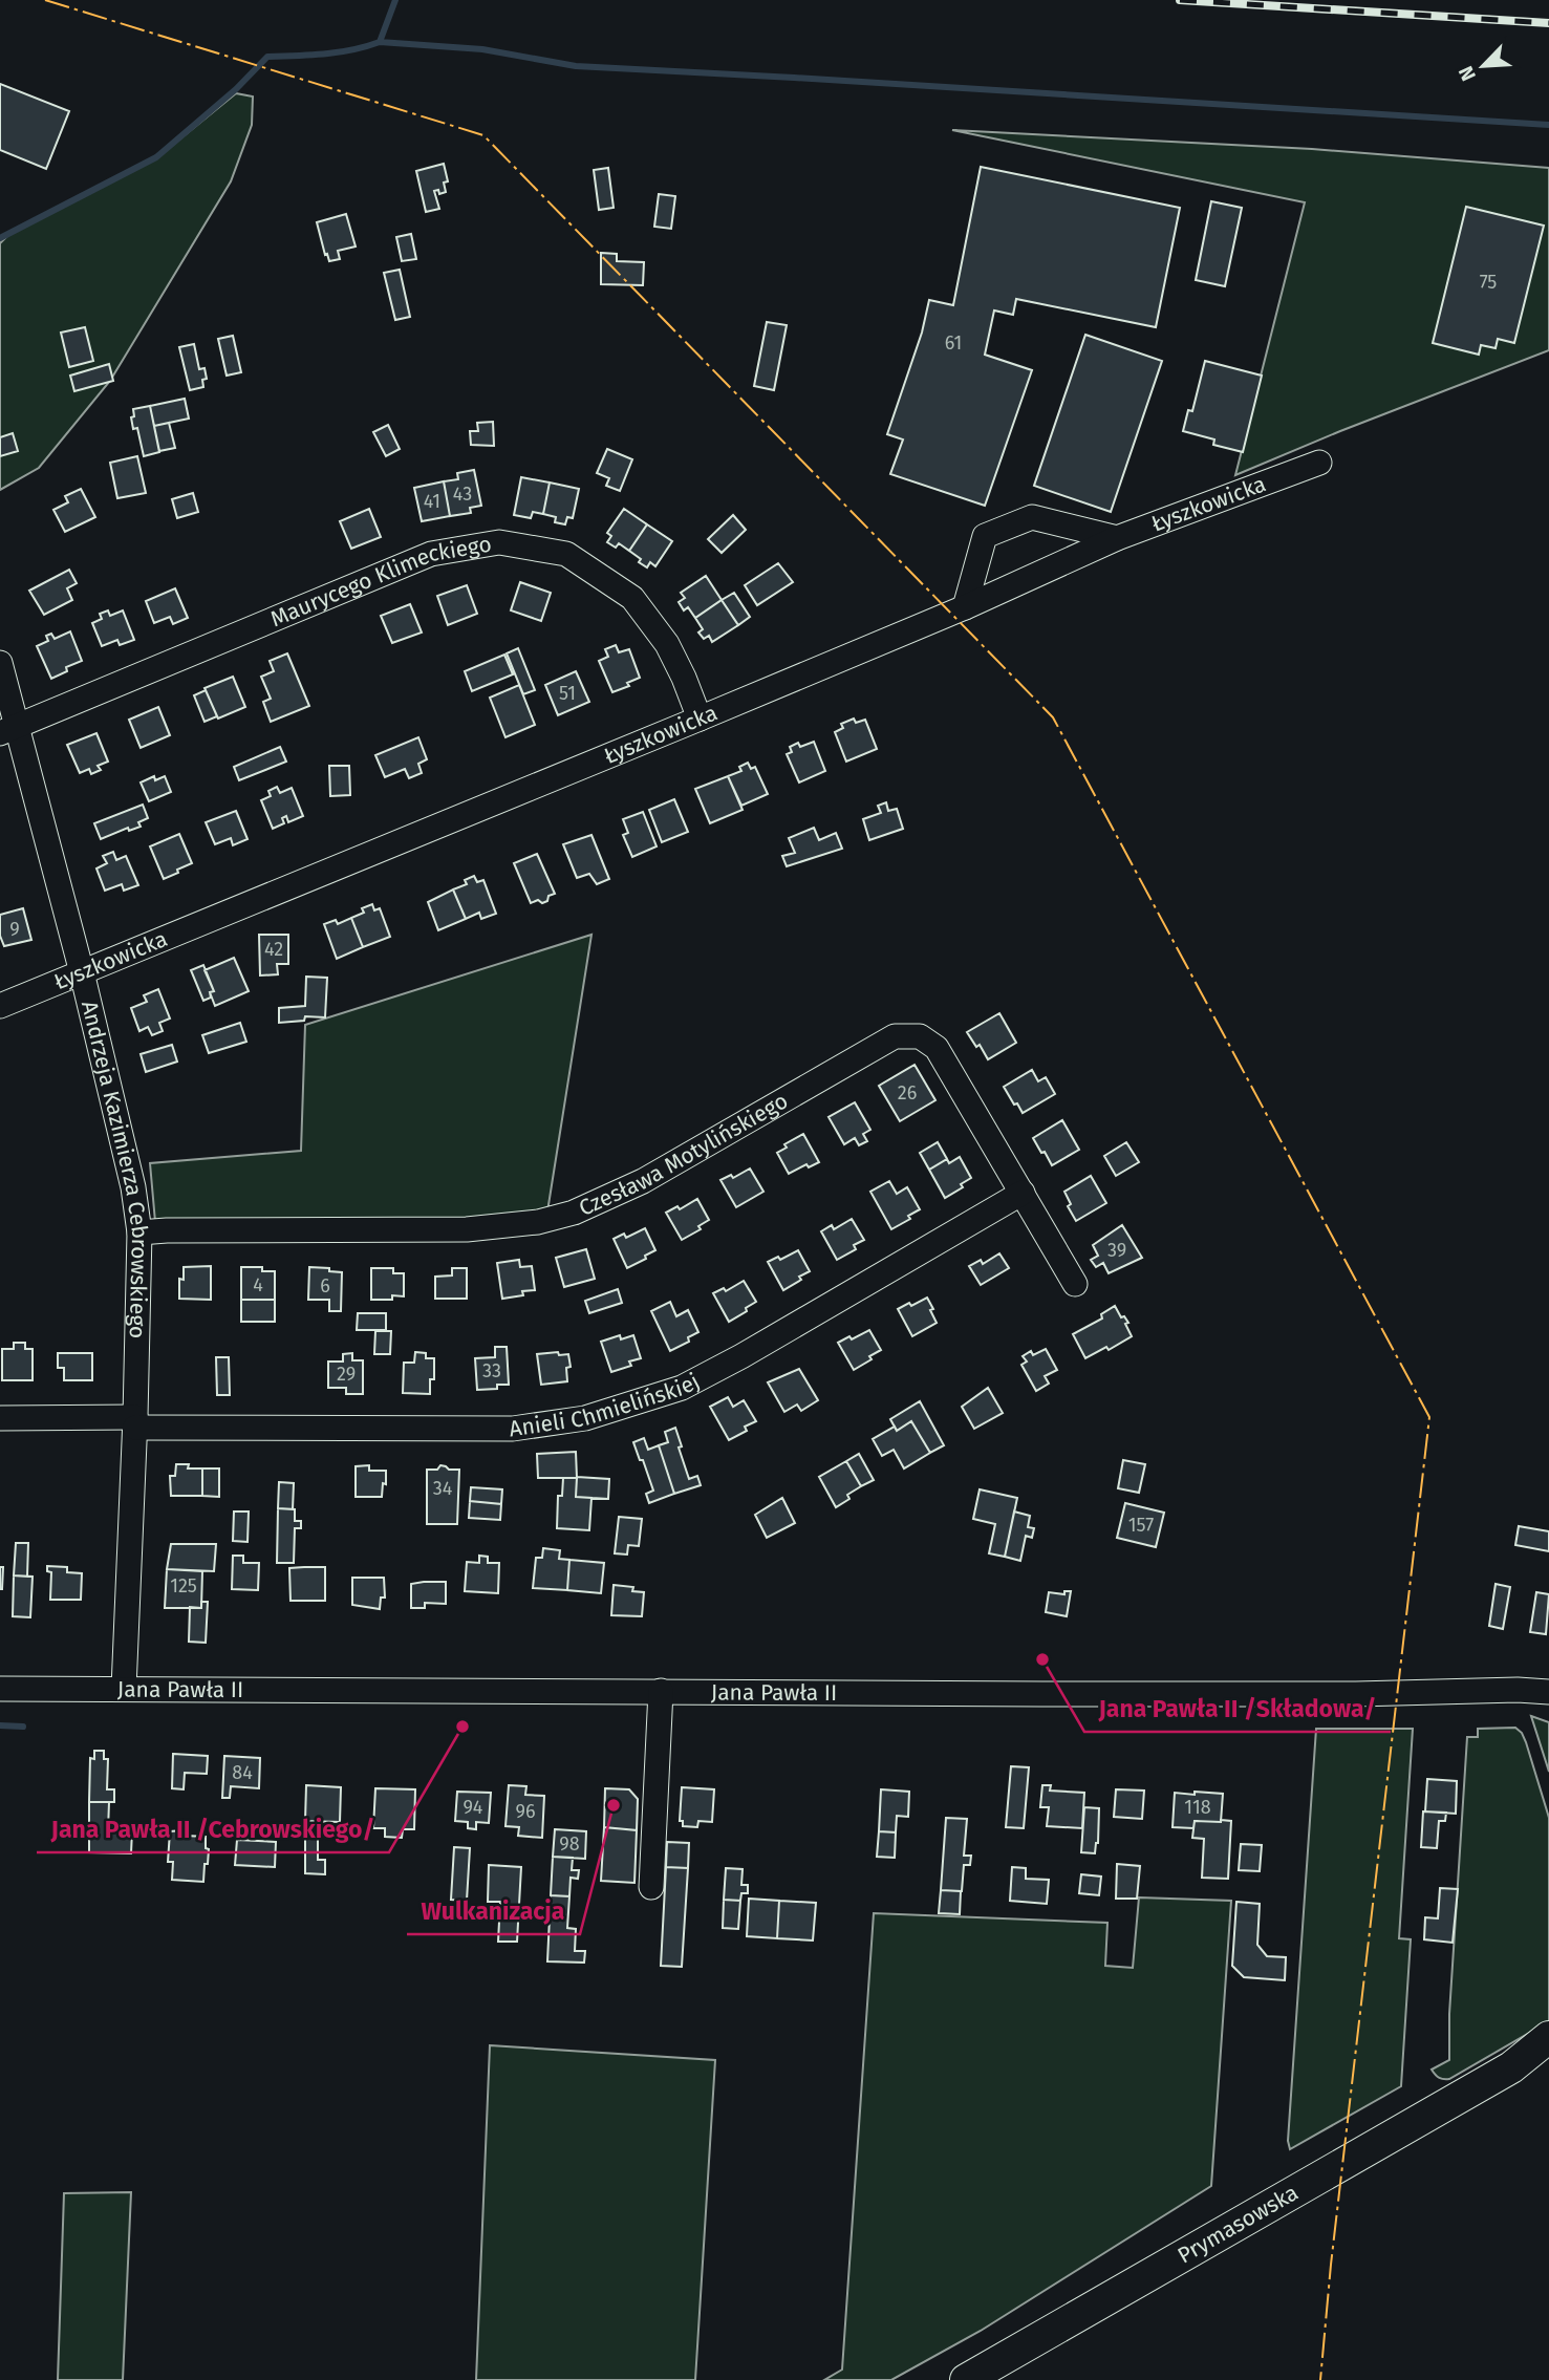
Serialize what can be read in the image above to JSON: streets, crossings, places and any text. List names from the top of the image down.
{
  "streets": {
    "main road": ["Prymasowska"],
    "street": [
      "Łyszkowicka",
      "Maurycego Klimeckiego",
      "Czesława Motylińskiego",
      "Andrzeja Kazimierza Cebrowskiego",
      "Anieli Chmielińskiej",
      "Jana Pawła II"
    ]
  },
  "crossings": [
    ["Łyszkowicka", "Maurycego Klimeckiego"],
    ["Łyszkowicka", "Andrzeja Kazimierza Cebrowskiego"],
    ["Maurycego Klimeckiego", "Andrzeja Kazimierza Cebrowskiego"],
    ["Czesława Motylińskiego", "Andrzeja Kazimierza Cebrowskiego"],
    ["Czesława Motylińskiego", "Anieli Chmielińskiej"],
    ["Andrzeja Kazimierza Cebrowskiego", "Anieli Chmielińskiej"],
    ["Andrzeja Kazimierza Cebrowskiego", "Jana Pawła II"]
  ],
  "places": ["Jana Pawła II /Składowa/", "Jana Pawła II /Cebrowskiego/", "Wulkanizacja"],
  "house_numbers": [
    "75",
    "61",
    "43",
    "41",
    "51",
    "9",
    "42",
    "26",
    "39",
    "4",
    "6",
    "33",
    "29",
    "34",
    "157",
    "125",
    "84",
    "94",
    "118",
    "96",
    "98"
  ],
  "north": "bottom left"
}
